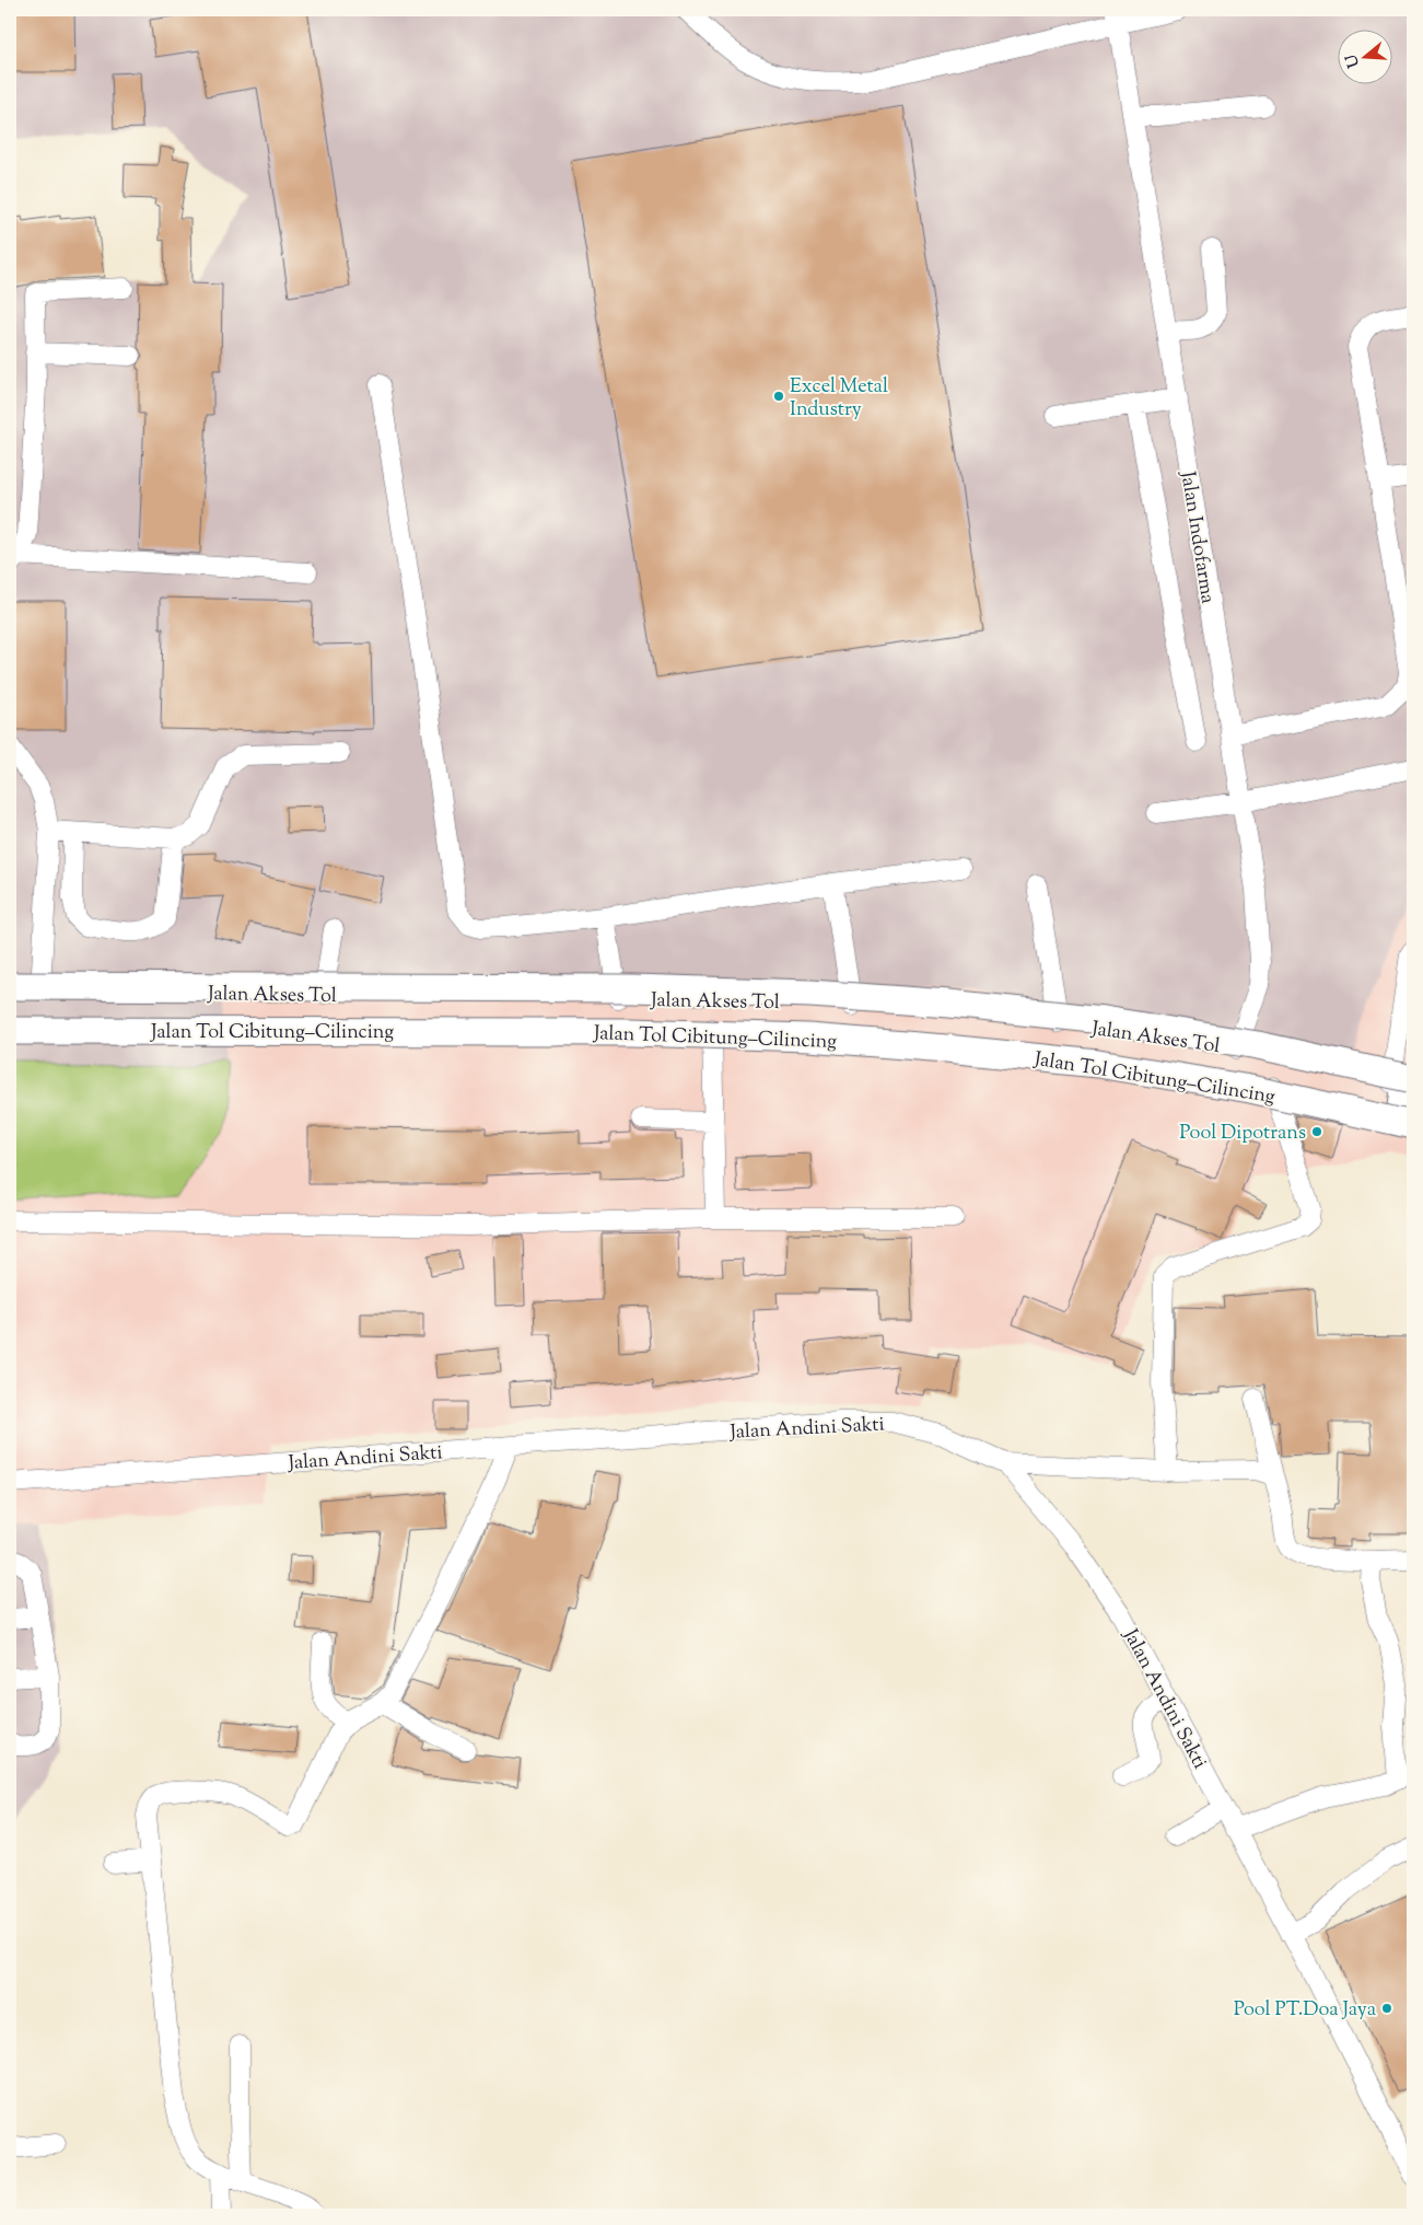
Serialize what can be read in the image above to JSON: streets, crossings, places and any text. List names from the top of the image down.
{
  "streets": {
    "highway": ["Jalan Tol Cibitung–Cilincing"],
    "main road": ["Jalan Akses Tol"],
    "street": ["Jalan Indofarma", "Jalan Andini Sakti"]
  },
  "crossings": [
    ["Jalan Indofarma", "Jalan Akses Tol"],
    ["Jalan Akses Tol", "Jalan Tol Cibitung–Cilincing"]
  ],
  "places": ["Excel Metal Industry", "Pool Dipotrans", "Pool PT.Doa Jaya"],
  "north": "left"
}
